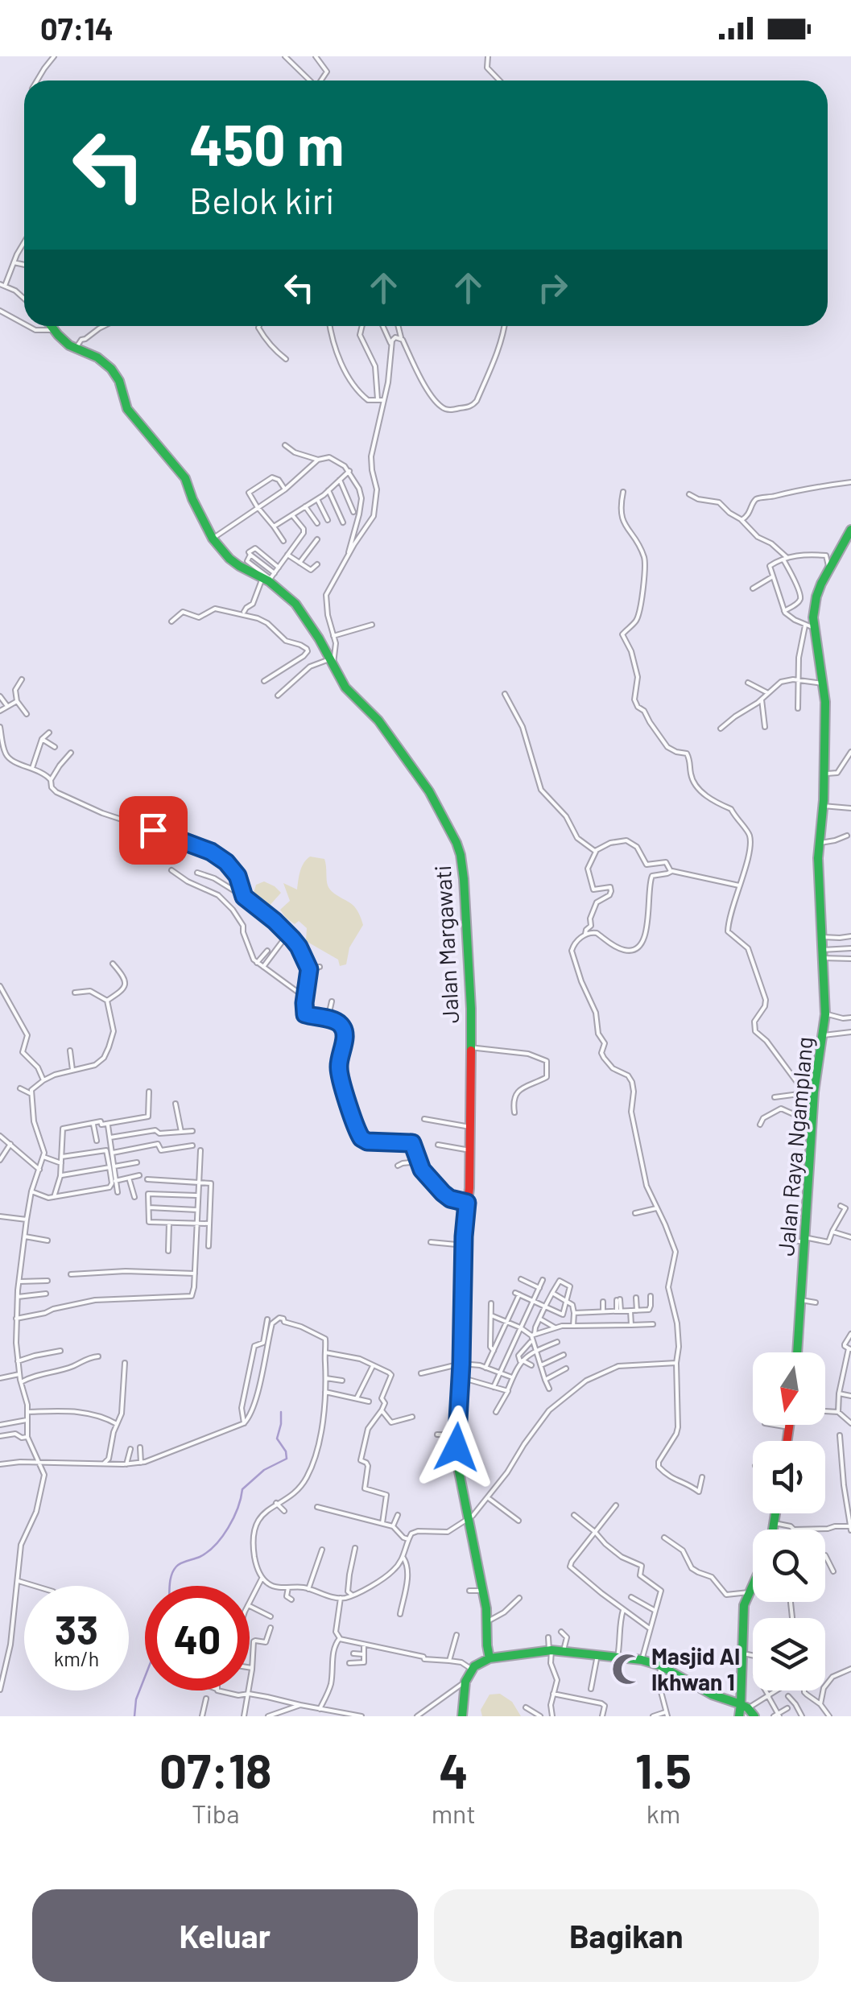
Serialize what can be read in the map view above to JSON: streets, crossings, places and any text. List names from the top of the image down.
{
  "streets": {
    "street": ["Jalan Margawati", "Jalan Raya Ngamplang"]
  },
  "places": {
    "mosque": ["Masjid Al Ikhwan 1"]
  },
  "north": "bottom",
  "page": {
    "status": "07:14",
    "turn": ["450 m", "Belok kiri"],
    "speed": "33 km/h",
    "limit": "40",
    "eta": [
      "07:18",
      "Tiba",
      "4",
      "mnt",
      "1.5",
      "km"
    ],
    "buttons": ["Keluar", "Bagikan"]
  }
}
